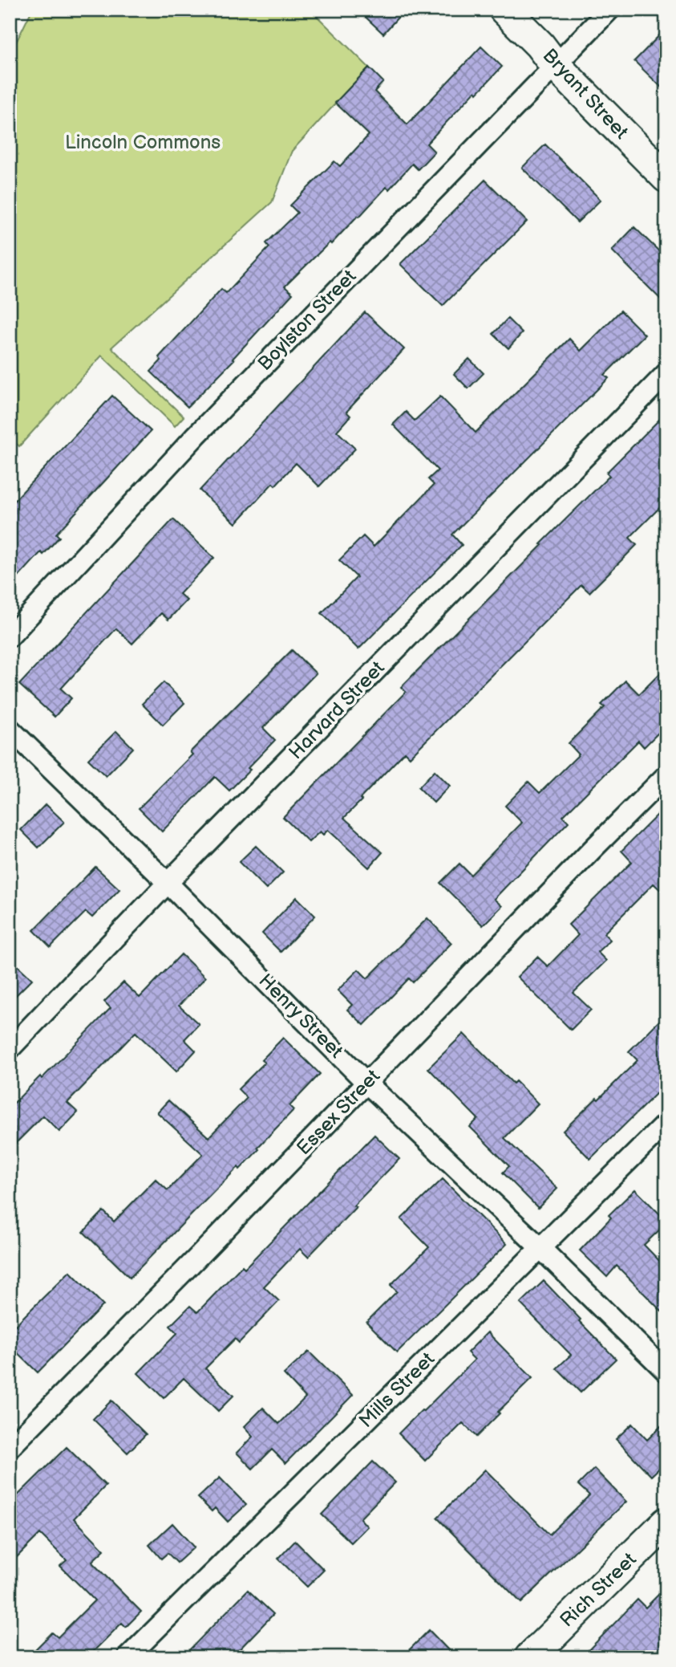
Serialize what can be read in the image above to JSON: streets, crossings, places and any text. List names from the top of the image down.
{
  "streets": {
    "main road": ["Bryant Street", "Rich Street"],
    "street": [
      "Boylston Street",
      "Harvard Street",
      "Henry Street",
      "Essex Street",
      "Mills Street"
    ]
  },
  "crossings": [
    ["Bryant Street", "Boylston Street"],
    ["Harvard Street", "Henry Street"],
    ["Henry Street", "Essex Street"],
    ["Henry Street", "Mills Street"]
  ],
  "parks": ["Lincoln Commons"]
}
